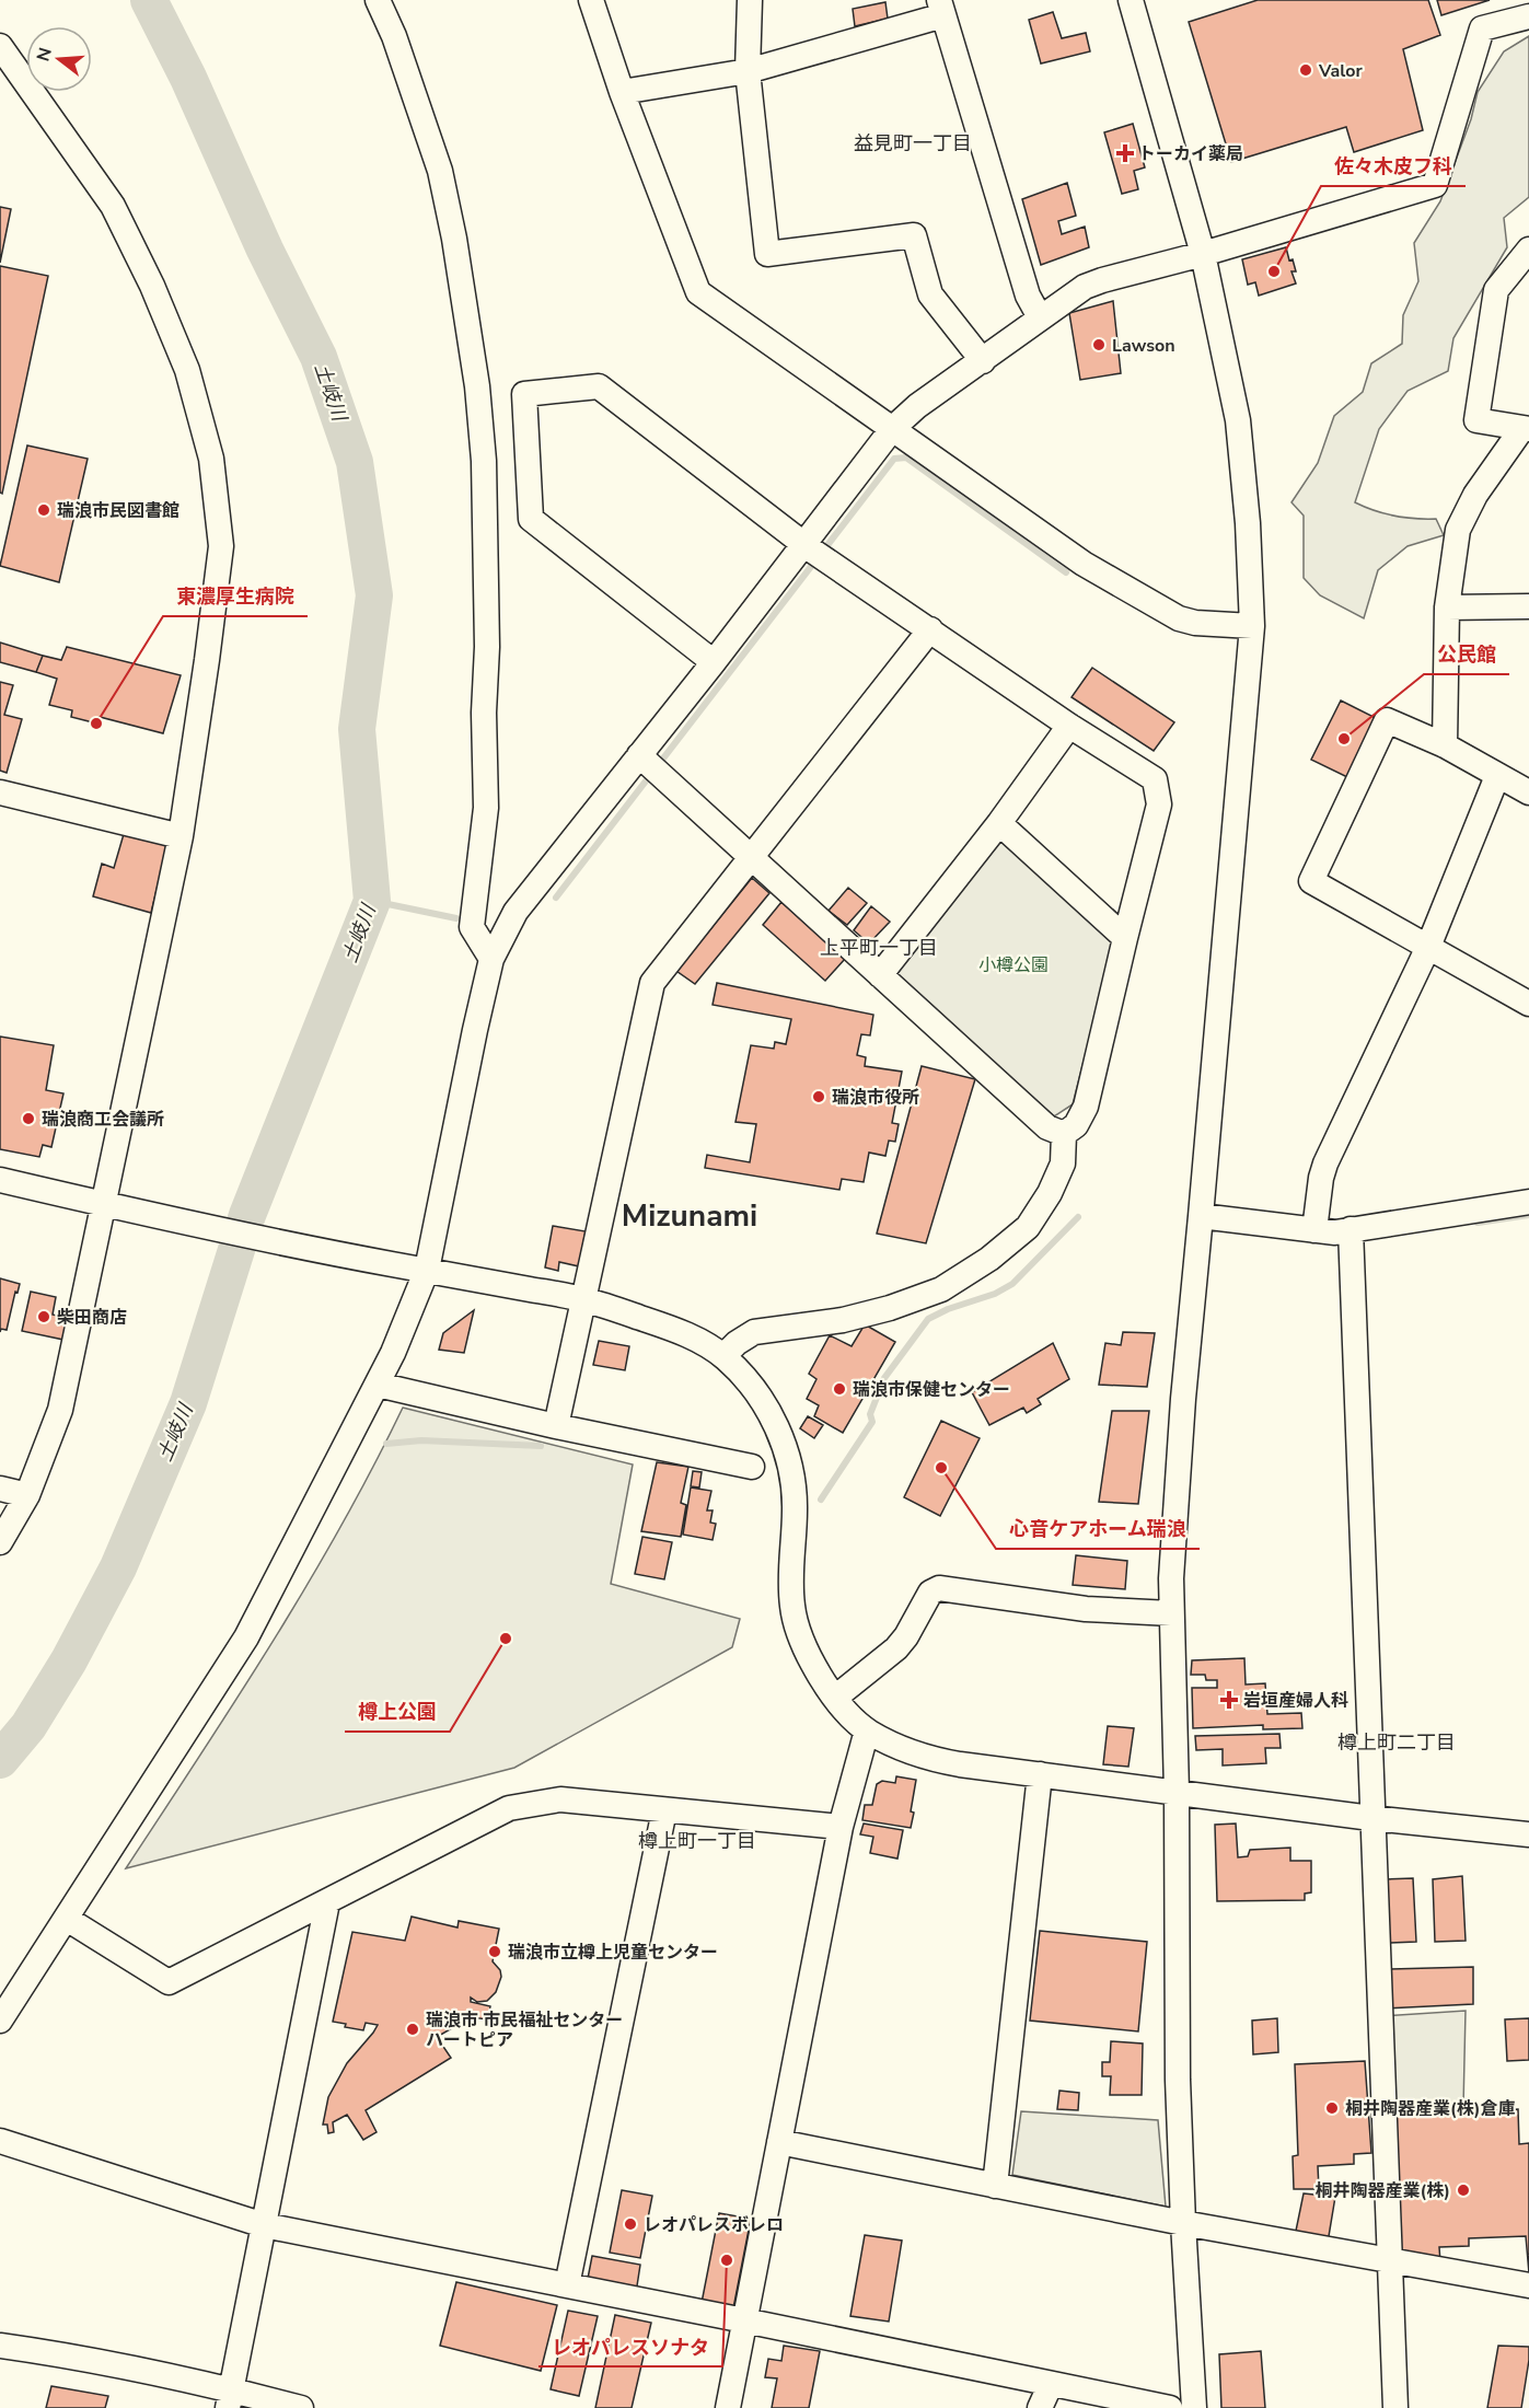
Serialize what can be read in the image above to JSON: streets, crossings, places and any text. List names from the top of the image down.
{
  "districts": [
    "益見町一丁目",
    "上平町一丁目",
    "Mizunami",
    "樽上町二丁目",
    "樽上町一丁目"
  ],
  "water": ["土岐川"],
  "parks": ["小樽公園"],
  "places": {
    "other": [
      "Valor",
      "佐々木皮フ科",
      "Lawson",
      "瑞浪市民図書館",
      "東濃厚生病院",
      "公民館",
      "瑞浪市役所",
      "瑞浪商工会議所",
      "柴田商店",
      "瑞浪市保健センター",
      "心音ケアホーム瑞浪",
      "樽上公園",
      "瑞浪市立樽上児童センター",
      "瑞浪市 市民福祉センター ハートピア",
      "桐井陶器産業(株)倉庫",
      "桐井陶器産業(株)",
      "レオパレスボレロ",
      "レオパレスソナタ"
    ],
    "health": ["トーカイ薬局", "岩垣産婦人科"]
  },
  "north": "left"
}
